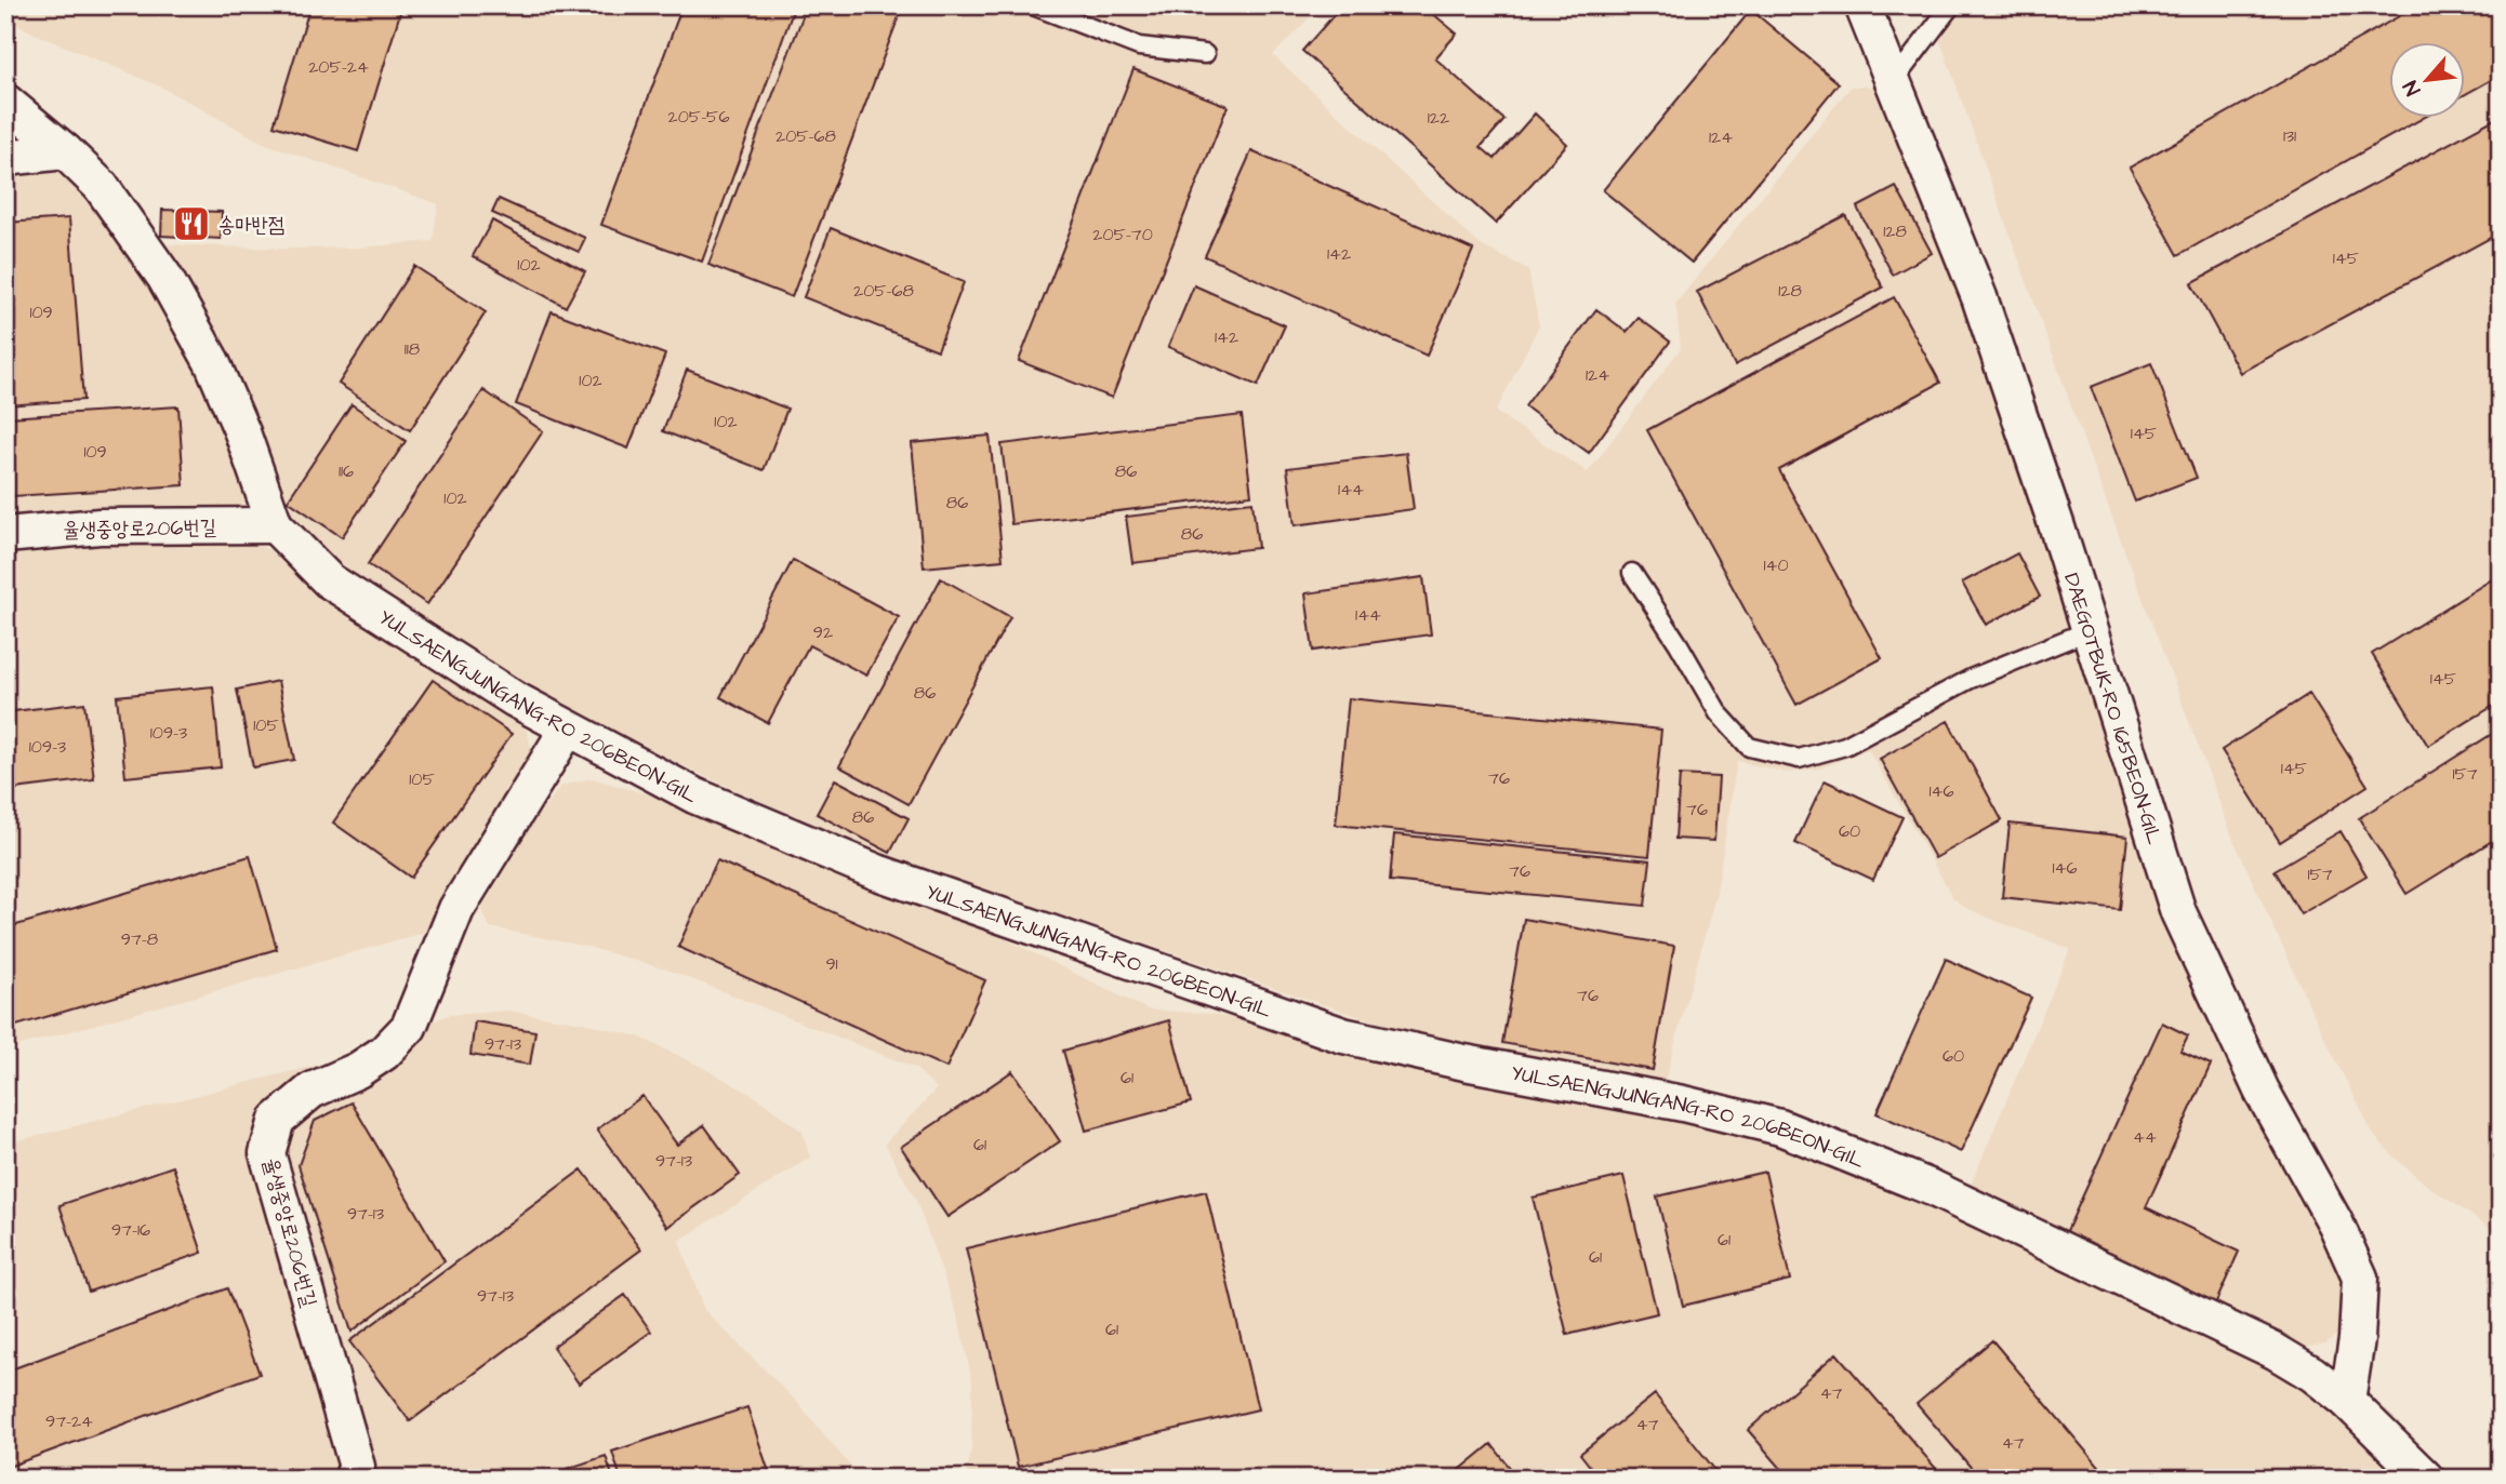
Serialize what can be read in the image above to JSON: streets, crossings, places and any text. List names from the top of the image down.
{
  "streets": {
    "street": ["율생중앙로206번길", "YULSAENGJUNGANG-RO 206BEON-GIL", "DAEGOTBUK-RO 165BEON-GIL"]
  },
  "crossings": [
    ["율생중앙로206번길", "YULSAENGJUNGANG-RO 206BEON-GIL"],
    ["YULSAENGJUNGANG-RO 206BEON-GIL", "DAEGOTBUK-RO 165BEON-GIL"]
  ],
  "places": {
    "restaurant": ["송마반점"]
  },
  "house_numbers": [
    "205-24",
    "205-56",
    "122",
    "205-68",
    "131",
    "124",
    "128",
    "205-70",
    "142",
    "145",
    "102",
    "205-68",
    "128",
    "109",
    "142",
    "118",
    "124",
    "102",
    "102",
    "145",
    "109",
    "116",
    "86",
    "144",
    "102",
    "86",
    "86",
    "140",
    "144",
    "92",
    "145",
    "86",
    "105",
    "109-3",
    "109-3",
    "145",
    "157",
    "76",
    "105",
    "146",
    "76",
    "86",
    "60",
    "146",
    "76",
    "157",
    "97-8",
    "91",
    "76",
    "97-13",
    "60",
    "61",
    "44",
    "61",
    "97-13",
    "97-13",
    "97-16",
    "61",
    "61",
    "97-13",
    "61",
    "47",
    "97-24",
    "47",
    "47"
  ],
  "north": "bottom left"
}
